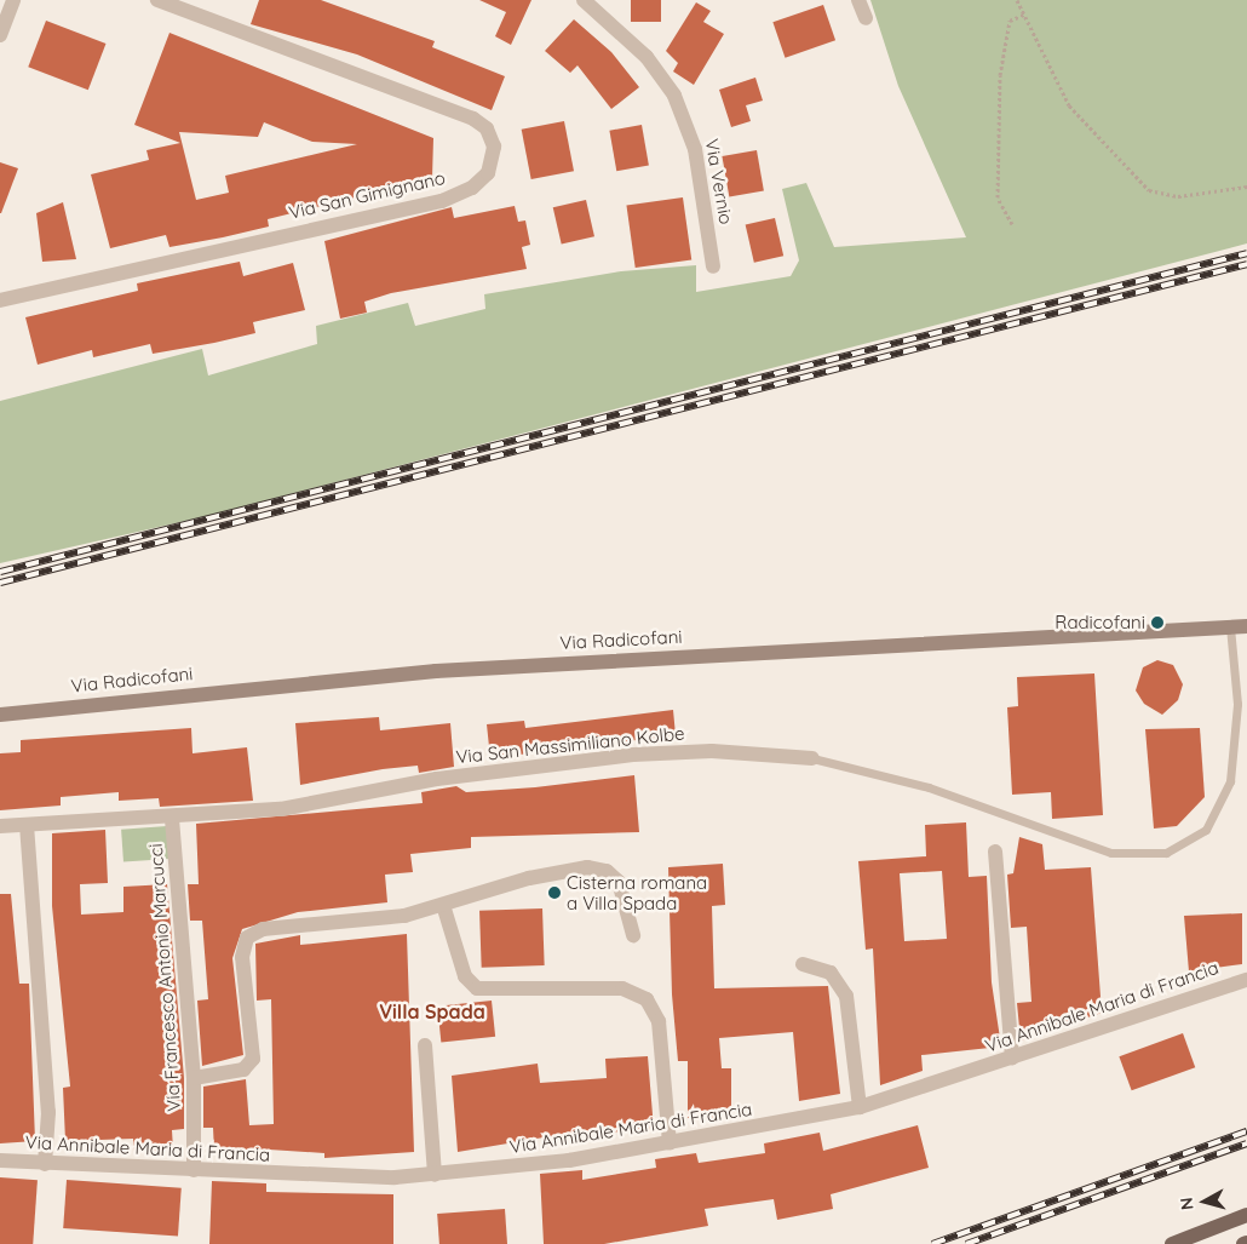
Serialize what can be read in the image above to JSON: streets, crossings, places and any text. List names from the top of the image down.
{
  "streets": {
    "street": [
      "Via Vernio",
      "Via San Gimignano",
      "Via Radicofani",
      "Via San Massimiliano Kolbe",
      "Via Francesco Antonio Marcucci",
      "Via Annibale Maria di Francia"
    ]
  },
  "crossings": [
    ["Via Radicofani", "Via San Massimiliano Kolbe"],
    ["Via San Massimiliano Kolbe", "Via Francesco Antonio Marcucci"],
    ["Via Francesco Antonio Marcucci", "Via Annibale Maria di Francia"]
  ],
  "districts": ["Villa Spada"],
  "places": ["Radicofani", "Cisterna romana a Villa Spada"],
  "north": "left"
}
